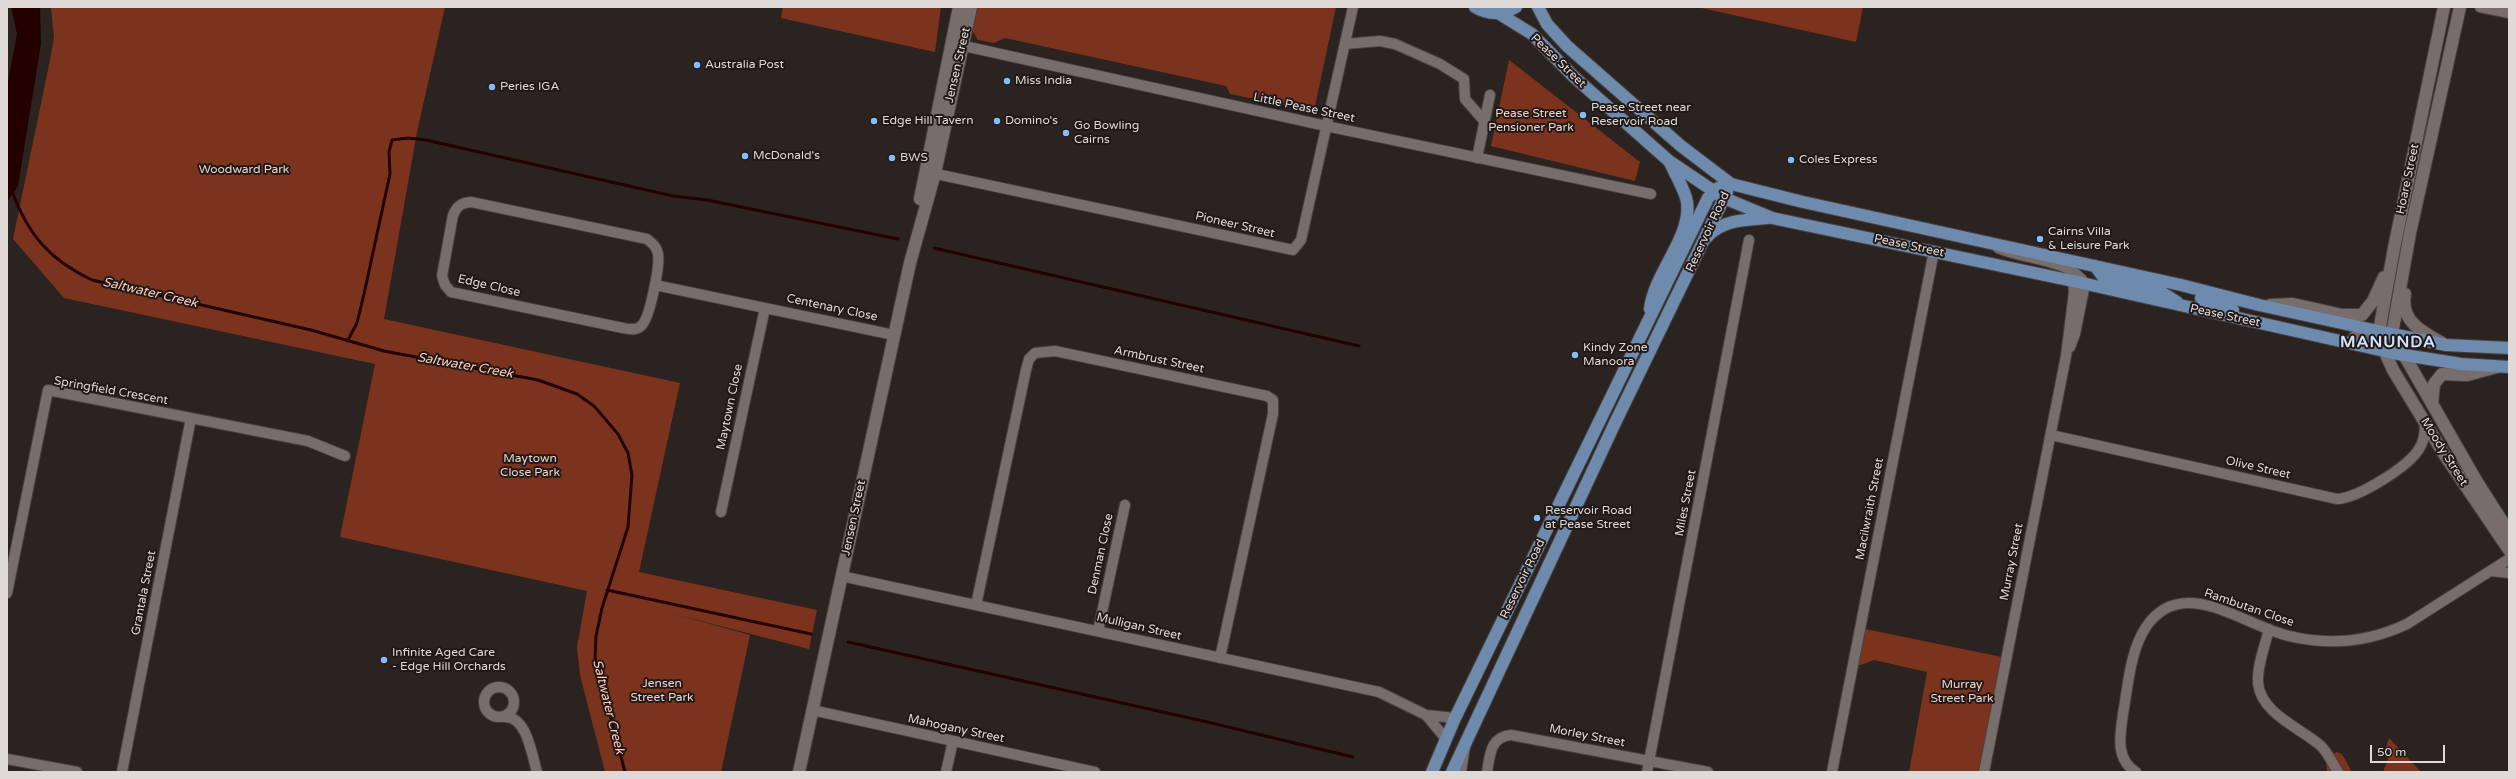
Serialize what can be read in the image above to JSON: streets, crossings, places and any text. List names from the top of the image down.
{
  "streets": {
    "main road": [
      "Pease Street",
      "Jensen Street",
      "Hoare Street",
      "Reservoir Road",
      "Moody Street"
    ],
    "street": [
      "Little Pease Street",
      "Pioneer Street",
      "Edge Close",
      "Centenary Close",
      "Armbrust Street",
      "Springfield Crescent",
      "Maytown Close",
      "Olive Street",
      "Miles Street",
      "Macilwraith Street",
      "Denman Close",
      "Murray Street",
      "Grantala Street",
      "Rambutan Close",
      "Mulligan Street",
      "Mahogany Street",
      "Morley Street"
    ]
  },
  "crossings": [
    ["Pease Street", "Hoare Street"],
    ["Pease Street", "Reservoir Road"],
    ["Pease Street", "Moody Street"],
    ["Pease Street", "Macilwraith Street"],
    ["Pease Street", "Murray Street"],
    ["Jensen Street", "Little Pease Street"],
    ["Jensen Street", "Pioneer Street"],
    ["Jensen Street", "Centenary Close"],
    ["Jensen Street", "Mulligan Street"],
    ["Jensen Street", "Mahogany Street"],
    ["Little Pease Street", "Pioneer Street"],
    ["Hoare Street", "Moody Street"],
    ["Reservoir Road", "Mulligan Street"],
    ["Centenary Close", "Maytown Close"],
    ["Armbrust Street", "Mulligan Street"],
    ["Springfield Crescent", "Grantala Street"],
    ["Moody Street", "Olive Street"],
    ["Olive Street", "Murray Street"],
    ["Miles Street", "Morley Street"],
    ["Denman Close", "Mulligan Street"]
  ],
  "districts": ["MANUNDA"],
  "water": ["Saltwater Creek"],
  "parks": [
    "Pease Street Pensioner Park",
    "Woodward Park",
    "Maytown Close Park",
    "Jensen Street Park",
    "Murray Street Park"
  ],
  "places": [
    "Australia Post",
    "Miss India",
    "Peries IGA",
    "Pease Street near Reservoir Road",
    "Edge Hill Tavern",
    "Domino's",
    "Go Bowling Cairns",
    "McDonald's",
    "BWS",
    "Coles Express",
    "Cairns Villa & Leisure Park",
    "Kindy Zone Manoora",
    "Reservoir Road at Pease Street",
    "Infinite Aged Care - Edge Hill Orchards"
  ],
  "scale_bar": "50 m"
}
